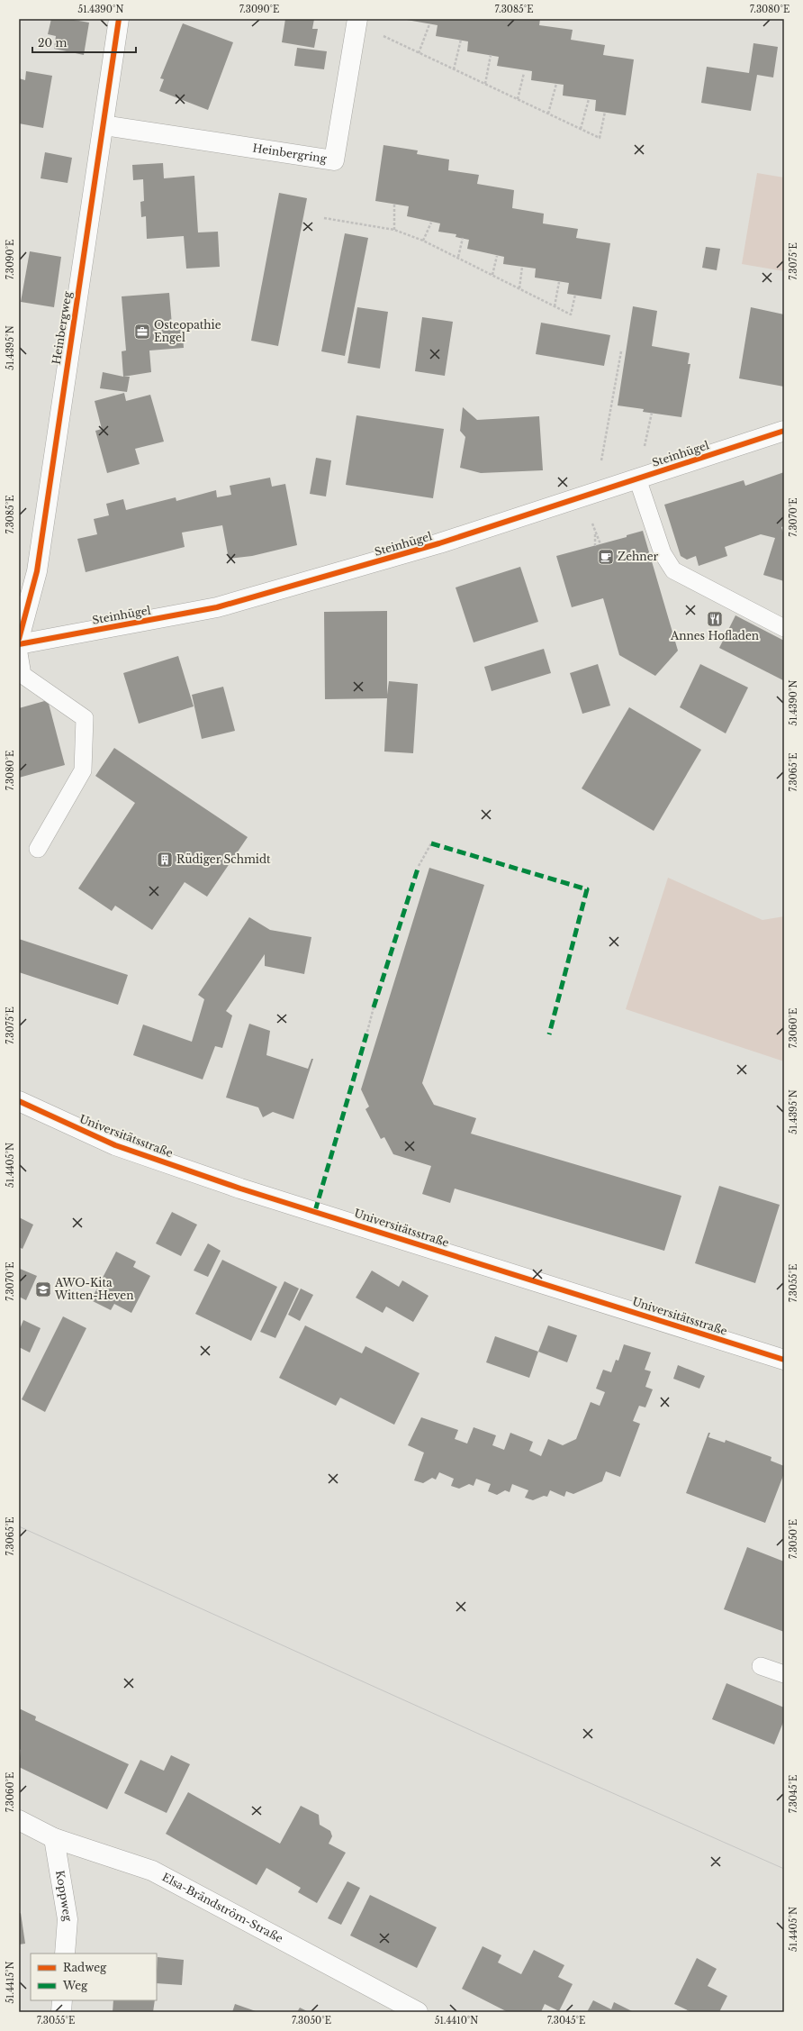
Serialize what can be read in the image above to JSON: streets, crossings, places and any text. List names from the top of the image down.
{
  "streets": {
    "street": [
      "Heinbergring",
      "Heinbergweg",
      "Steinhügel",
      "Universitätsstraße",
      "Koppweg",
      "Elsa-Brändström-Straße"
    ]
  },
  "crossings": [
    ["Heinbergring", "Heinbergweg"],
    ["Koppweg", "Elsa-Brändström-Straße"]
  ],
  "places": {
    "office": ["Osteopathie Engel"],
    "cafe": ["Zehner"],
    "restaurant": ["Annes Hofladen"],
    "building": ["Rüdiger Schmidt"],
    "school or university": ["AWO-Kita Witten-Heven"]
  },
  "legend": ["Radweg", "Weg"],
  "scale_bar": "20 m",
  "coordinates": [
    "51.4390°N",
    "7.3090°E",
    "7.3085°E",
    "7.3080°E",
    "7.3075°E",
    "51.4395°N",
    "7.3070°E",
    "7.3065°E",
    "7.3060°E",
    "51.4405°N",
    "7.3055°E",
    "7.3050°E",
    "7.3045°E",
    "51.4415°N",
    "51.4410°N"
  ]
}
